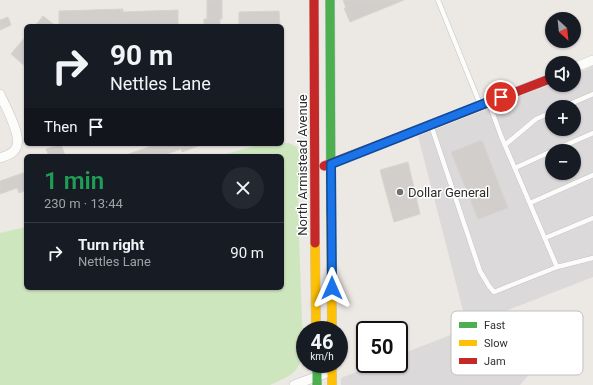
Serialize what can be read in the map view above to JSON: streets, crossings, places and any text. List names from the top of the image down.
{
  "streets": {
    "main road": ["North Armistead Avenue"]
  },
  "places": ["Dollar General"],
  "legend": ["Fast", "Slow", "Jam"],
  "north": "bottom right",
  "page": {
    "map_buttons": ["+", "−"],
    "turn": ["90 m", "Nettles Lane"],
    "then": "Then",
    "heading": ["1 min", "230 m · 13:44"],
    "list": [
      {
        "name": "Turn right",
        "note": "Nettles Lane",
        "value": "90 m"
      }
    ],
    "speed": "46 km/h",
    "limit": "50"
  }
}
